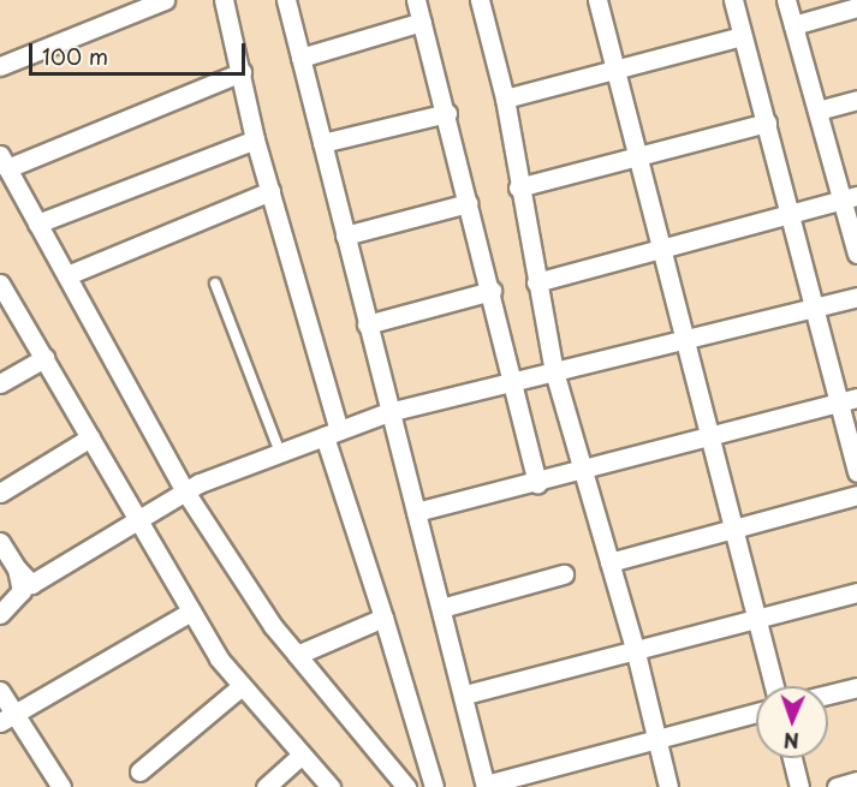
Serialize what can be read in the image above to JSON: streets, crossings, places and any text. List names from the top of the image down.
{
  "scale_bar": "100 m",
  "north": "bottom"
}
